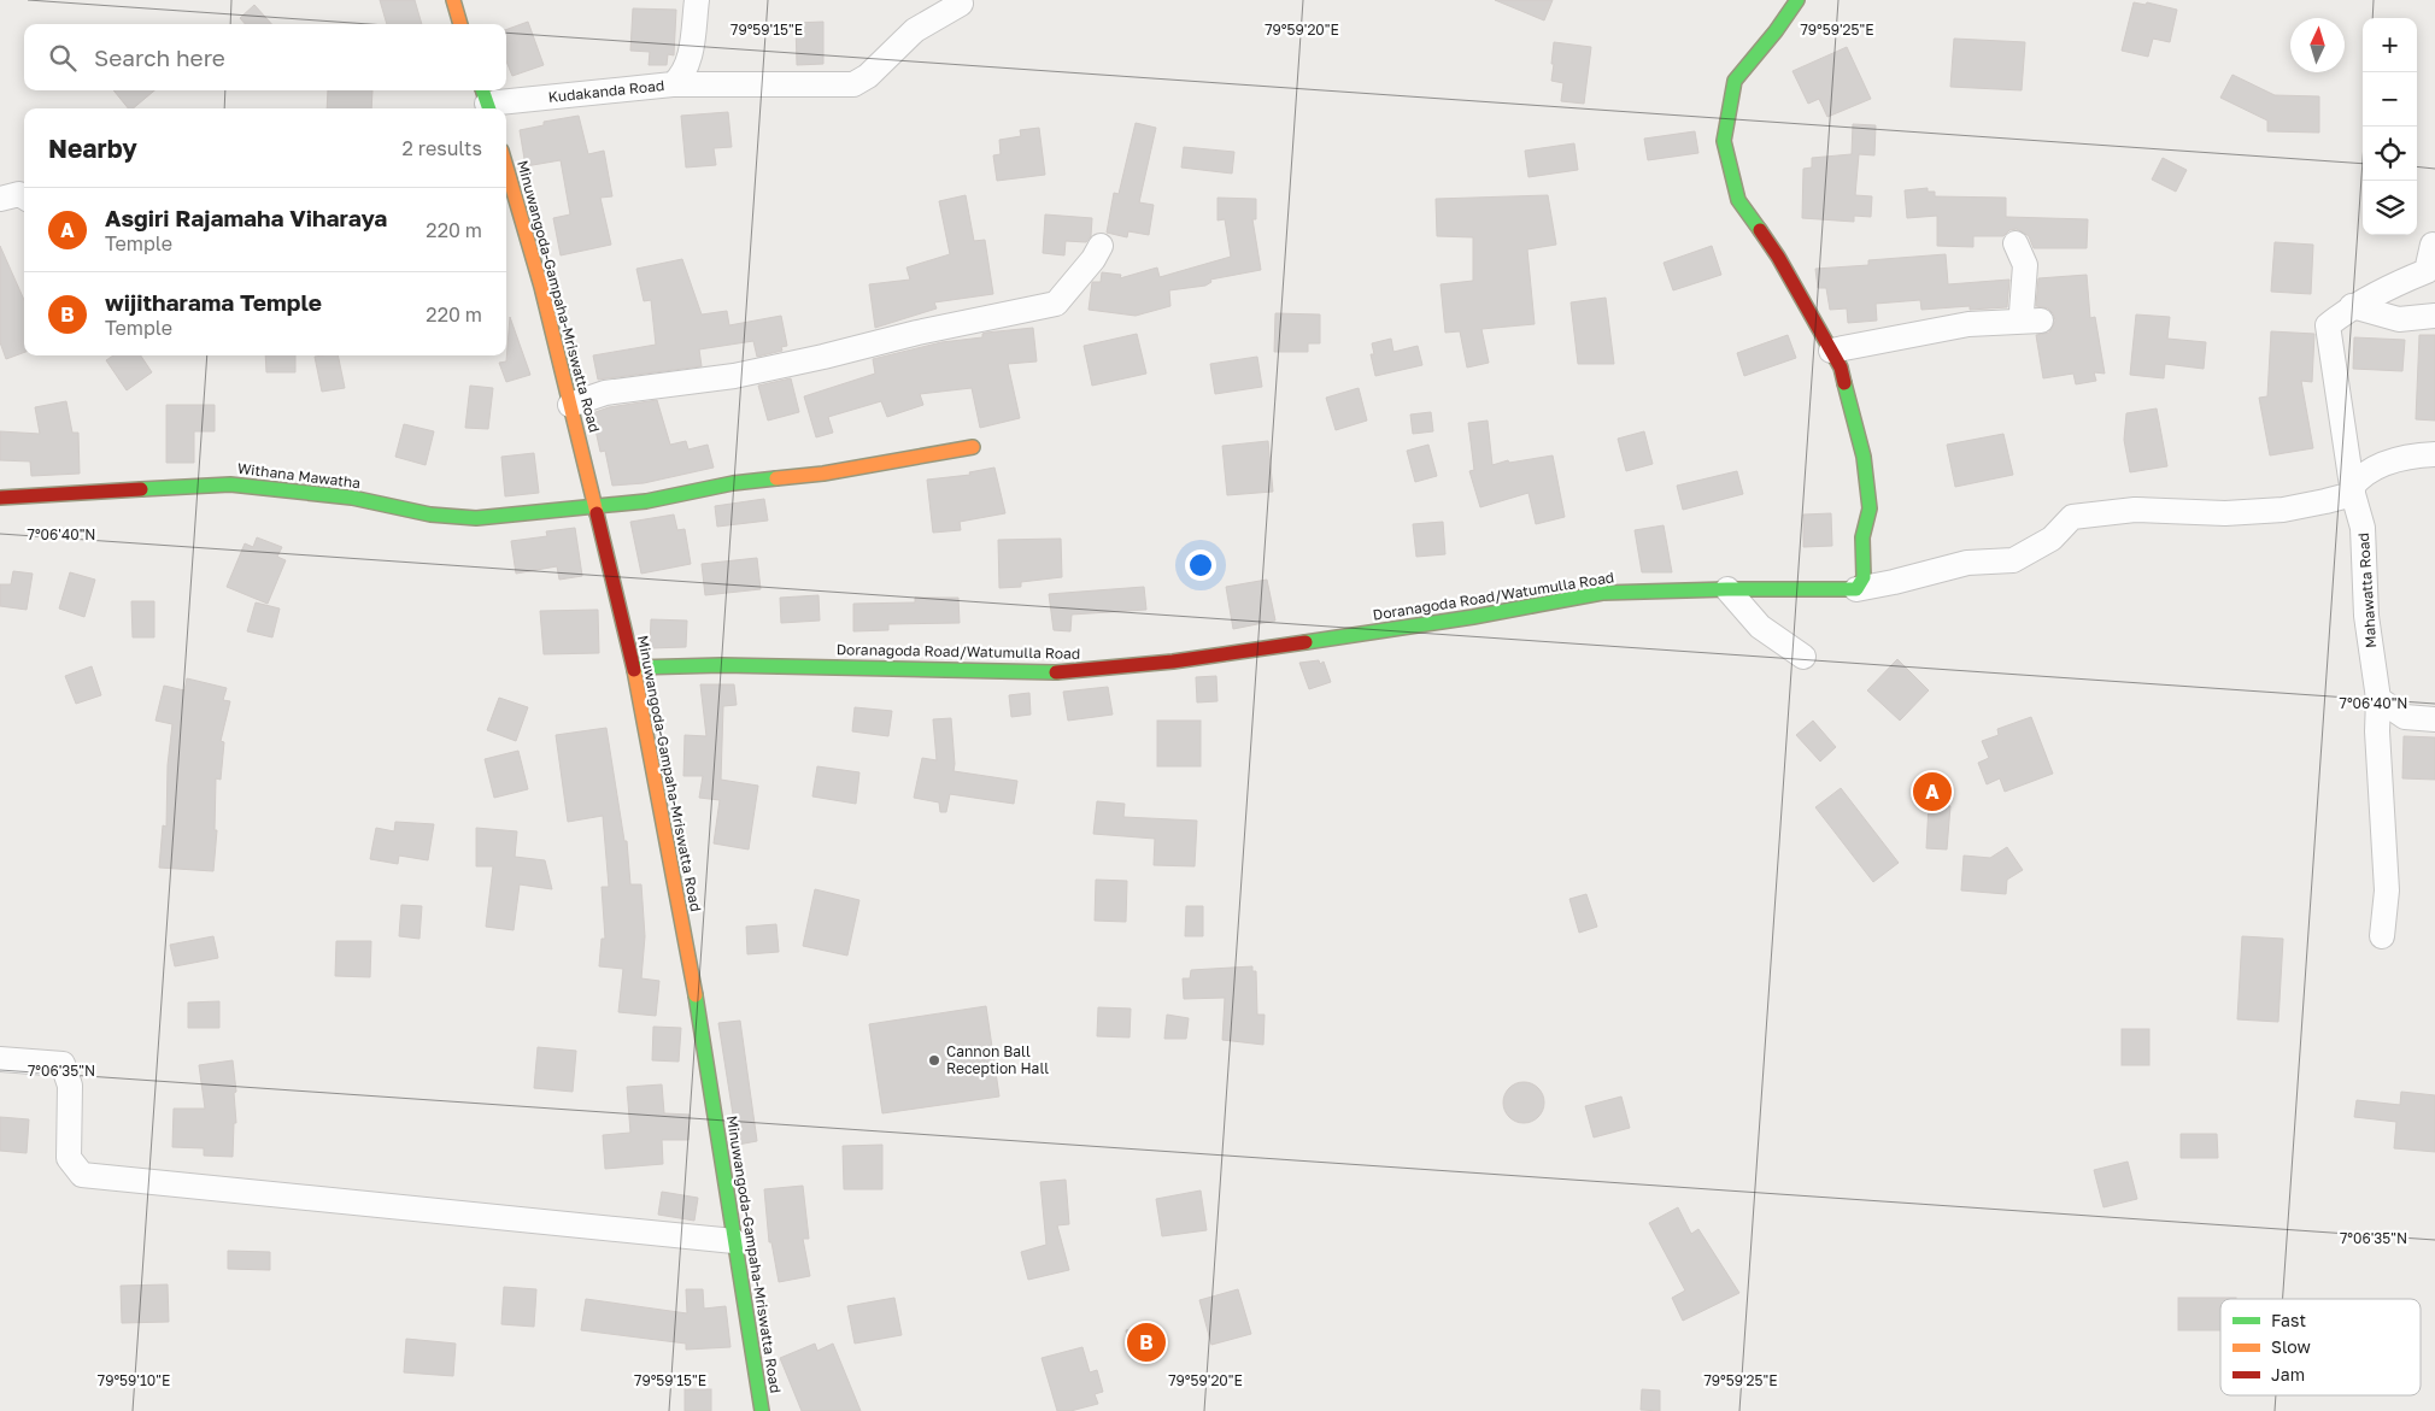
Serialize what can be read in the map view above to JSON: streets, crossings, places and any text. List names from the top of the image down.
{
  "streets": {
    "street": [
      "Kudakanda Road",
      "Minuwangoda-Gampaha-Mriswatta Road",
      "Withana Mawatha",
      "Mahawatta Road",
      "Doranagoda Road/Watumulla Road"
    ]
  },
  "crossings": [
    ["Minuwangoda-Gampaha-Mriswatta Road", "Withana Mawatha"],
    ["Minuwangoda-Gampaha-Mriswatta Road", "Doranagoda Road/Watumulla Road"]
  ],
  "places": ["Cannon Ball Reception Hall"],
  "legend": ["Fast", "Slow", "Jam"],
  "north": "top",
  "page": {
    "map_buttons": ["+", "−"],
    "search": "Search here",
    "heading": ["Nearby", "2 results"],
    "list": [
      {
        "mark": "A",
        "name": "Asgiri Rajamaha Viharaya",
        "note": "Temple",
        "value": "220 m"
      },
      {
        "mark": "B",
        "name": "wijitharama Temple",
        "note": "Temple",
        "value": "220 m"
      }
    ],
    "pins": ["A", "B"]
  },
  "coordinates": [
    "79°59'15\"E",
    "79°59'20\"E",
    "79°59'25\"E",
    "7°06'40\"N",
    "7°06'35\"N",
    "79°59'10\"E"
  ]
}
